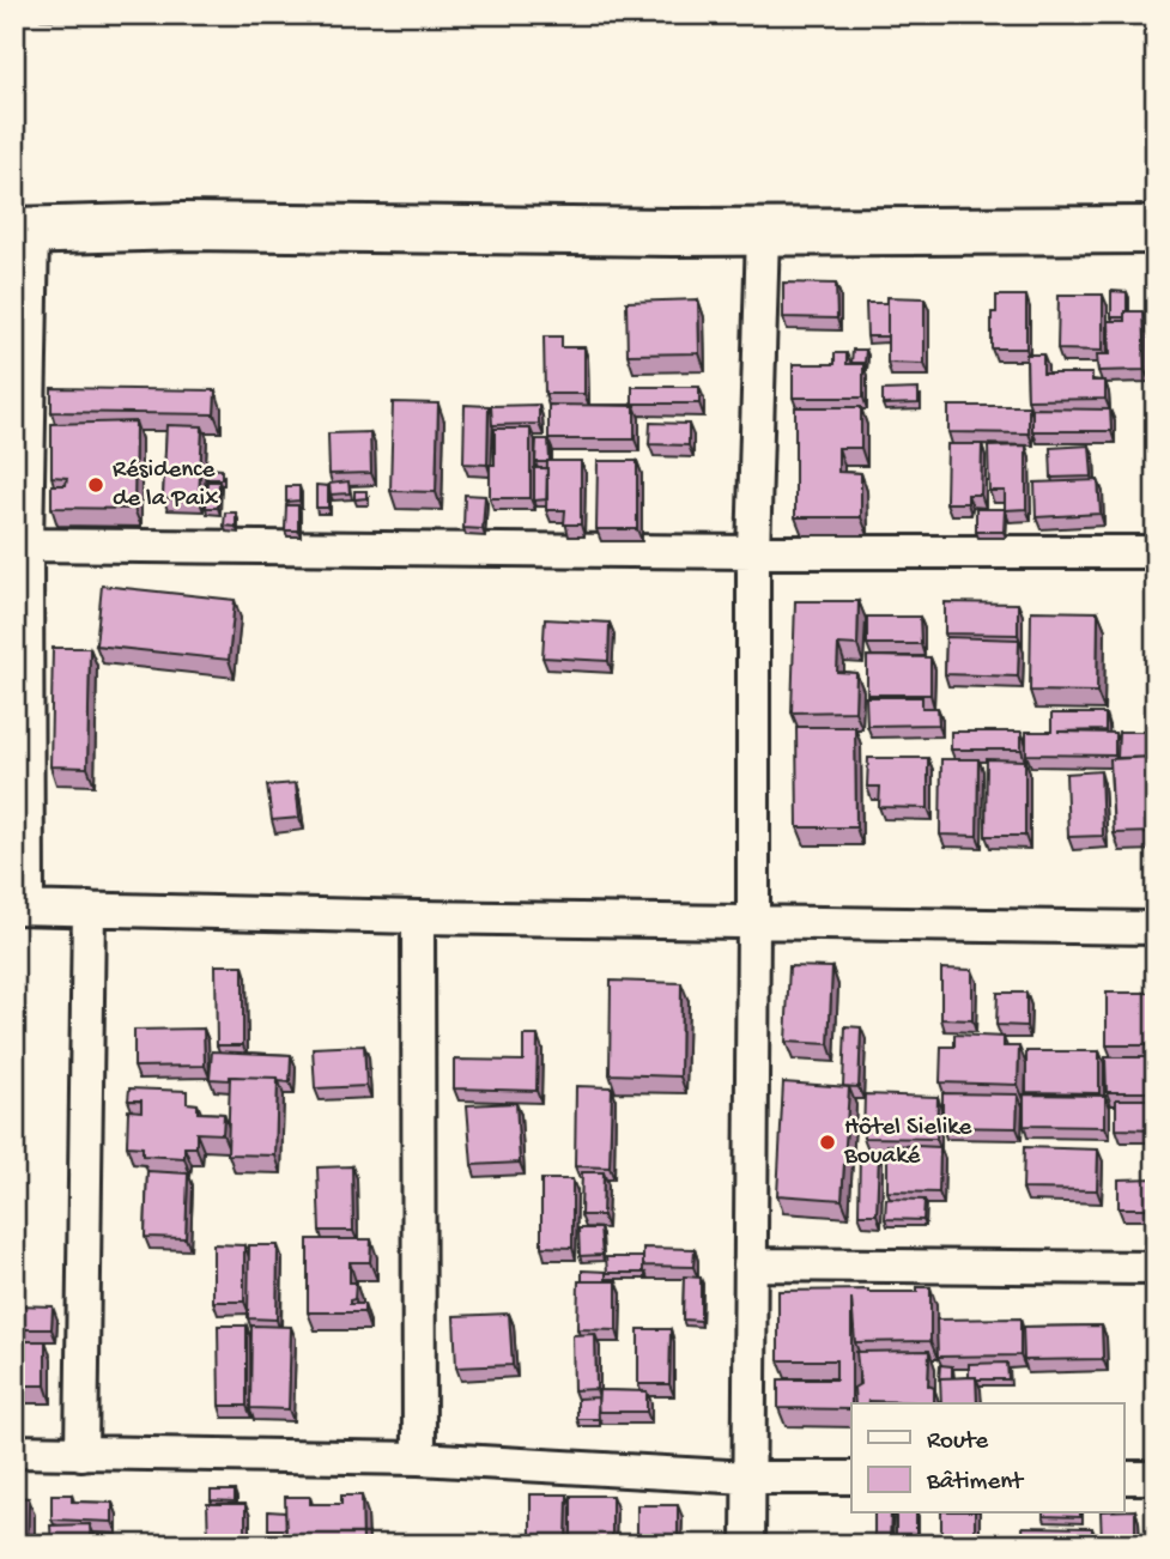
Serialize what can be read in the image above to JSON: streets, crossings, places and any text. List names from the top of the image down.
{
  "places": ["Résidence de la Paix", "Hôtel Sielike Bouaké"],
  "legend": ["Route", "Bâtiment"]
}
